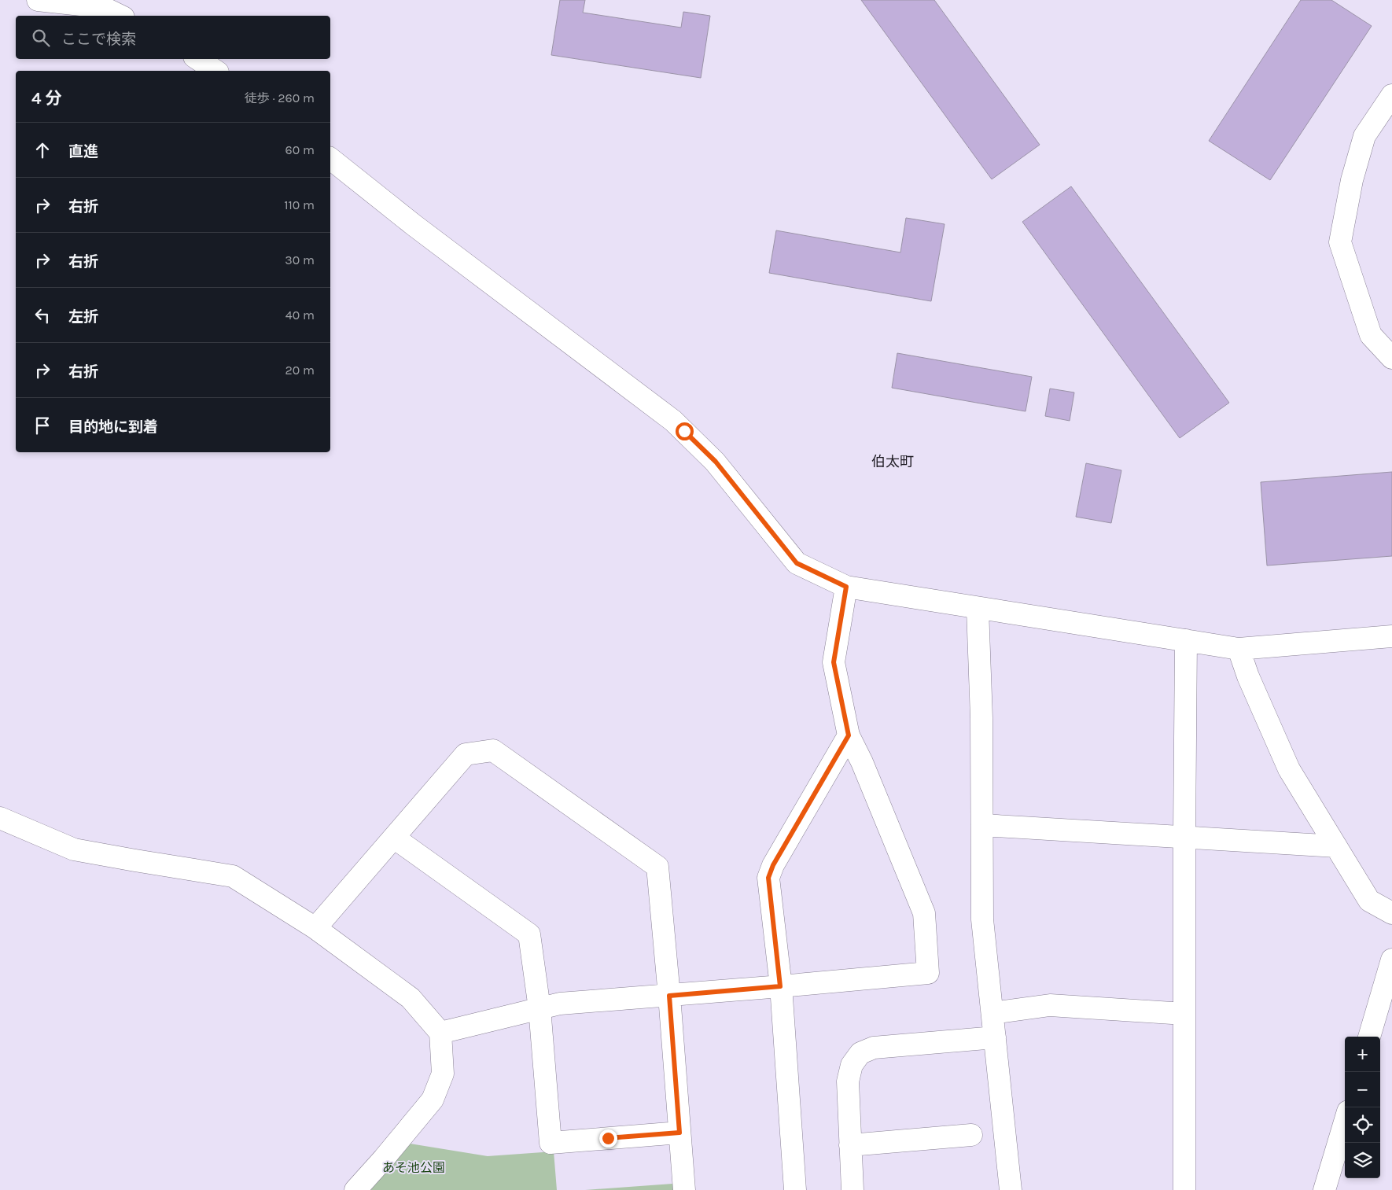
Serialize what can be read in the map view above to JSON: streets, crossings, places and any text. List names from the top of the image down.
{
  "districts": ["伯太町"],
  "parks": ["あそ池公園"],
  "page": {
    "search": "ここで検索",
    "heading": ["4 分", "徒歩 · 260 m"],
    "list": [
      ["直進", "60 m"],
      ["右折", "110 m"],
      ["右折", "30 m"],
      ["左折", "40 m"],
      ["右折", "20 m"],
      "目的地に到着"
    ],
    "map_buttons": ["+", "−"]
  }
}
